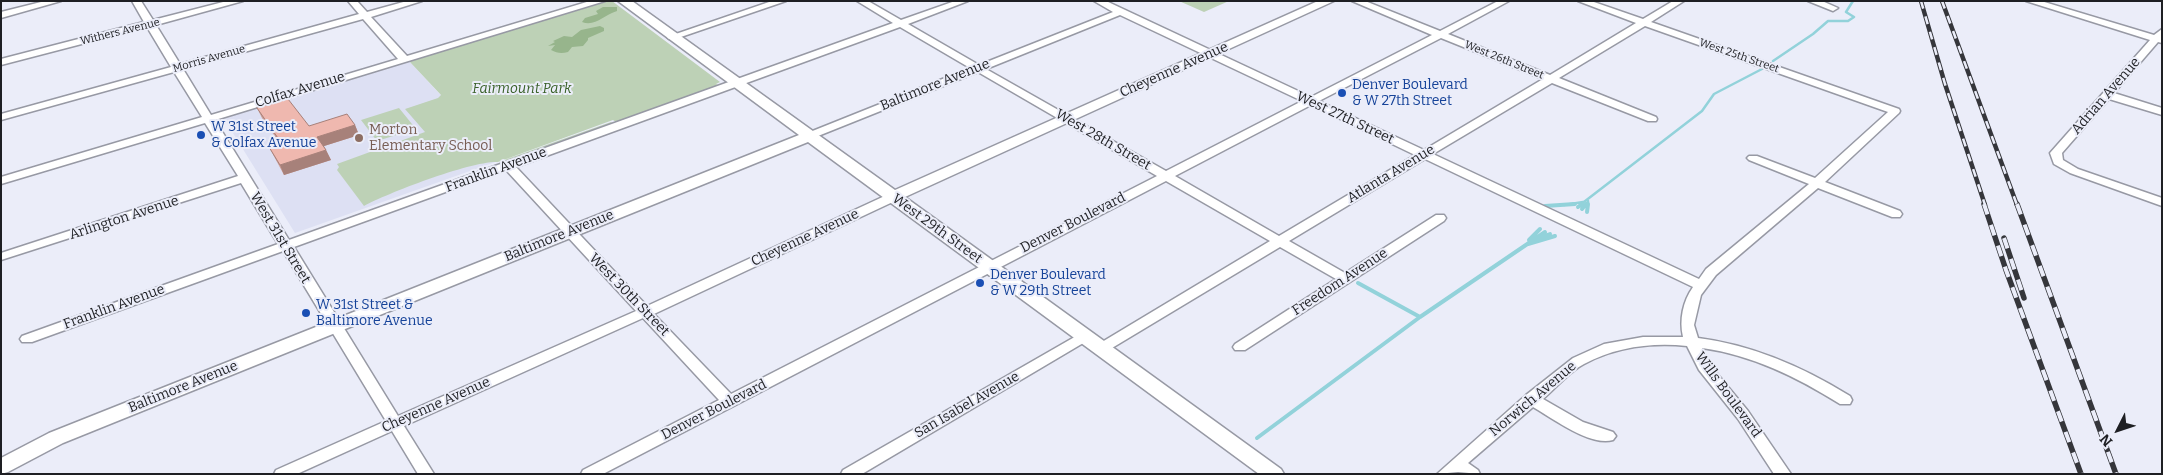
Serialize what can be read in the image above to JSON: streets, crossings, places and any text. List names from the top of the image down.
{
  "streets": {
    "street": [
      "Withers Avenue",
      "West 25th Street",
      "Morris Avenue",
      "West 26th Street",
      "Cheyenne Avenue",
      "Baltimore Avenue",
      "Colfax Avenue",
      "Adrian Avenue",
      "West 27th Street",
      "West 28th Street",
      "Franklin Avenue",
      "Atlanta Avenue",
      "Arlington Avenue",
      "Denver Boulevard",
      "West 29th Street",
      "West 31st Street",
      "Freedom Avenue",
      "West 30th Street",
      "Wills Boulevard",
      "Norwich Avenue",
      "San Isabel Avenue"
    ]
  },
  "crossings": [
    ["Withers Avenue", "West 31st Street"],
    ["West 25th Street", "Atlanta Avenue"],
    ["Morris Avenue", "West 31st Street"],
    ["West 26th Street", "Atlanta Avenue"],
    ["West 26th Street", "Denver Boulevard"],
    ["Cheyenne Avenue", "West 27th Street"],
    ["Cheyenne Avenue", "West 28th Street"],
    ["Cheyenne Avenue", "West 29th Street"],
    ["Cheyenne Avenue", "West 31st Street"],
    ["Cheyenne Avenue", "West 30th Street"],
    ["Baltimore Avenue", "West 27th Street"],
    ["Baltimore Avenue", "West 28th Street"],
    ["Baltimore Avenue", "West 29th Street"],
    ["Baltimore Avenue", "West 31st Street"],
    ["Baltimore Avenue", "West 30th Street"],
    ["Colfax Avenue", "West 31st Street"],
    ["West 27th Street", "Atlanta Avenue"],
    ["West 27th Street", "Denver Boulevard"],
    ["West 27th Street", "Wills Boulevard"],
    ["West 28th Street", "Franklin Avenue"],
    ["West 28th Street", "Atlanta Avenue"],
    ["West 28th Street", "Denver Boulevard"],
    ["West 28th Street", "Freedom Avenue"],
    ["Franklin Avenue", "West 29th Street"],
    ["Franklin Avenue", "West 31st Street"],
    ["Franklin Avenue", "West 30th Street"],
    ["Atlanta Avenue", "West 29th Street"],
    ["Arlington Avenue", "West 31st Street"],
    ["Denver Boulevard", "West 29th Street"],
    ["Denver Boulevard", "West 30th Street"],
    ["West 29th Street", "San Isabel Avenue"],
    ["Wills Boulevard", "Norwich Avenue"]
  ],
  "parks": ["Fairmount Park"],
  "places": [
    "Denver Boulevard & W 27th Street",
    "W 31st Street & Colfax Avenue",
    "Morton Elementary School",
    "Denver Boulevard & W 29th Street",
    "W 31st Street & Baltimore Avenue"
  ],
  "north": "bottom left"
}
